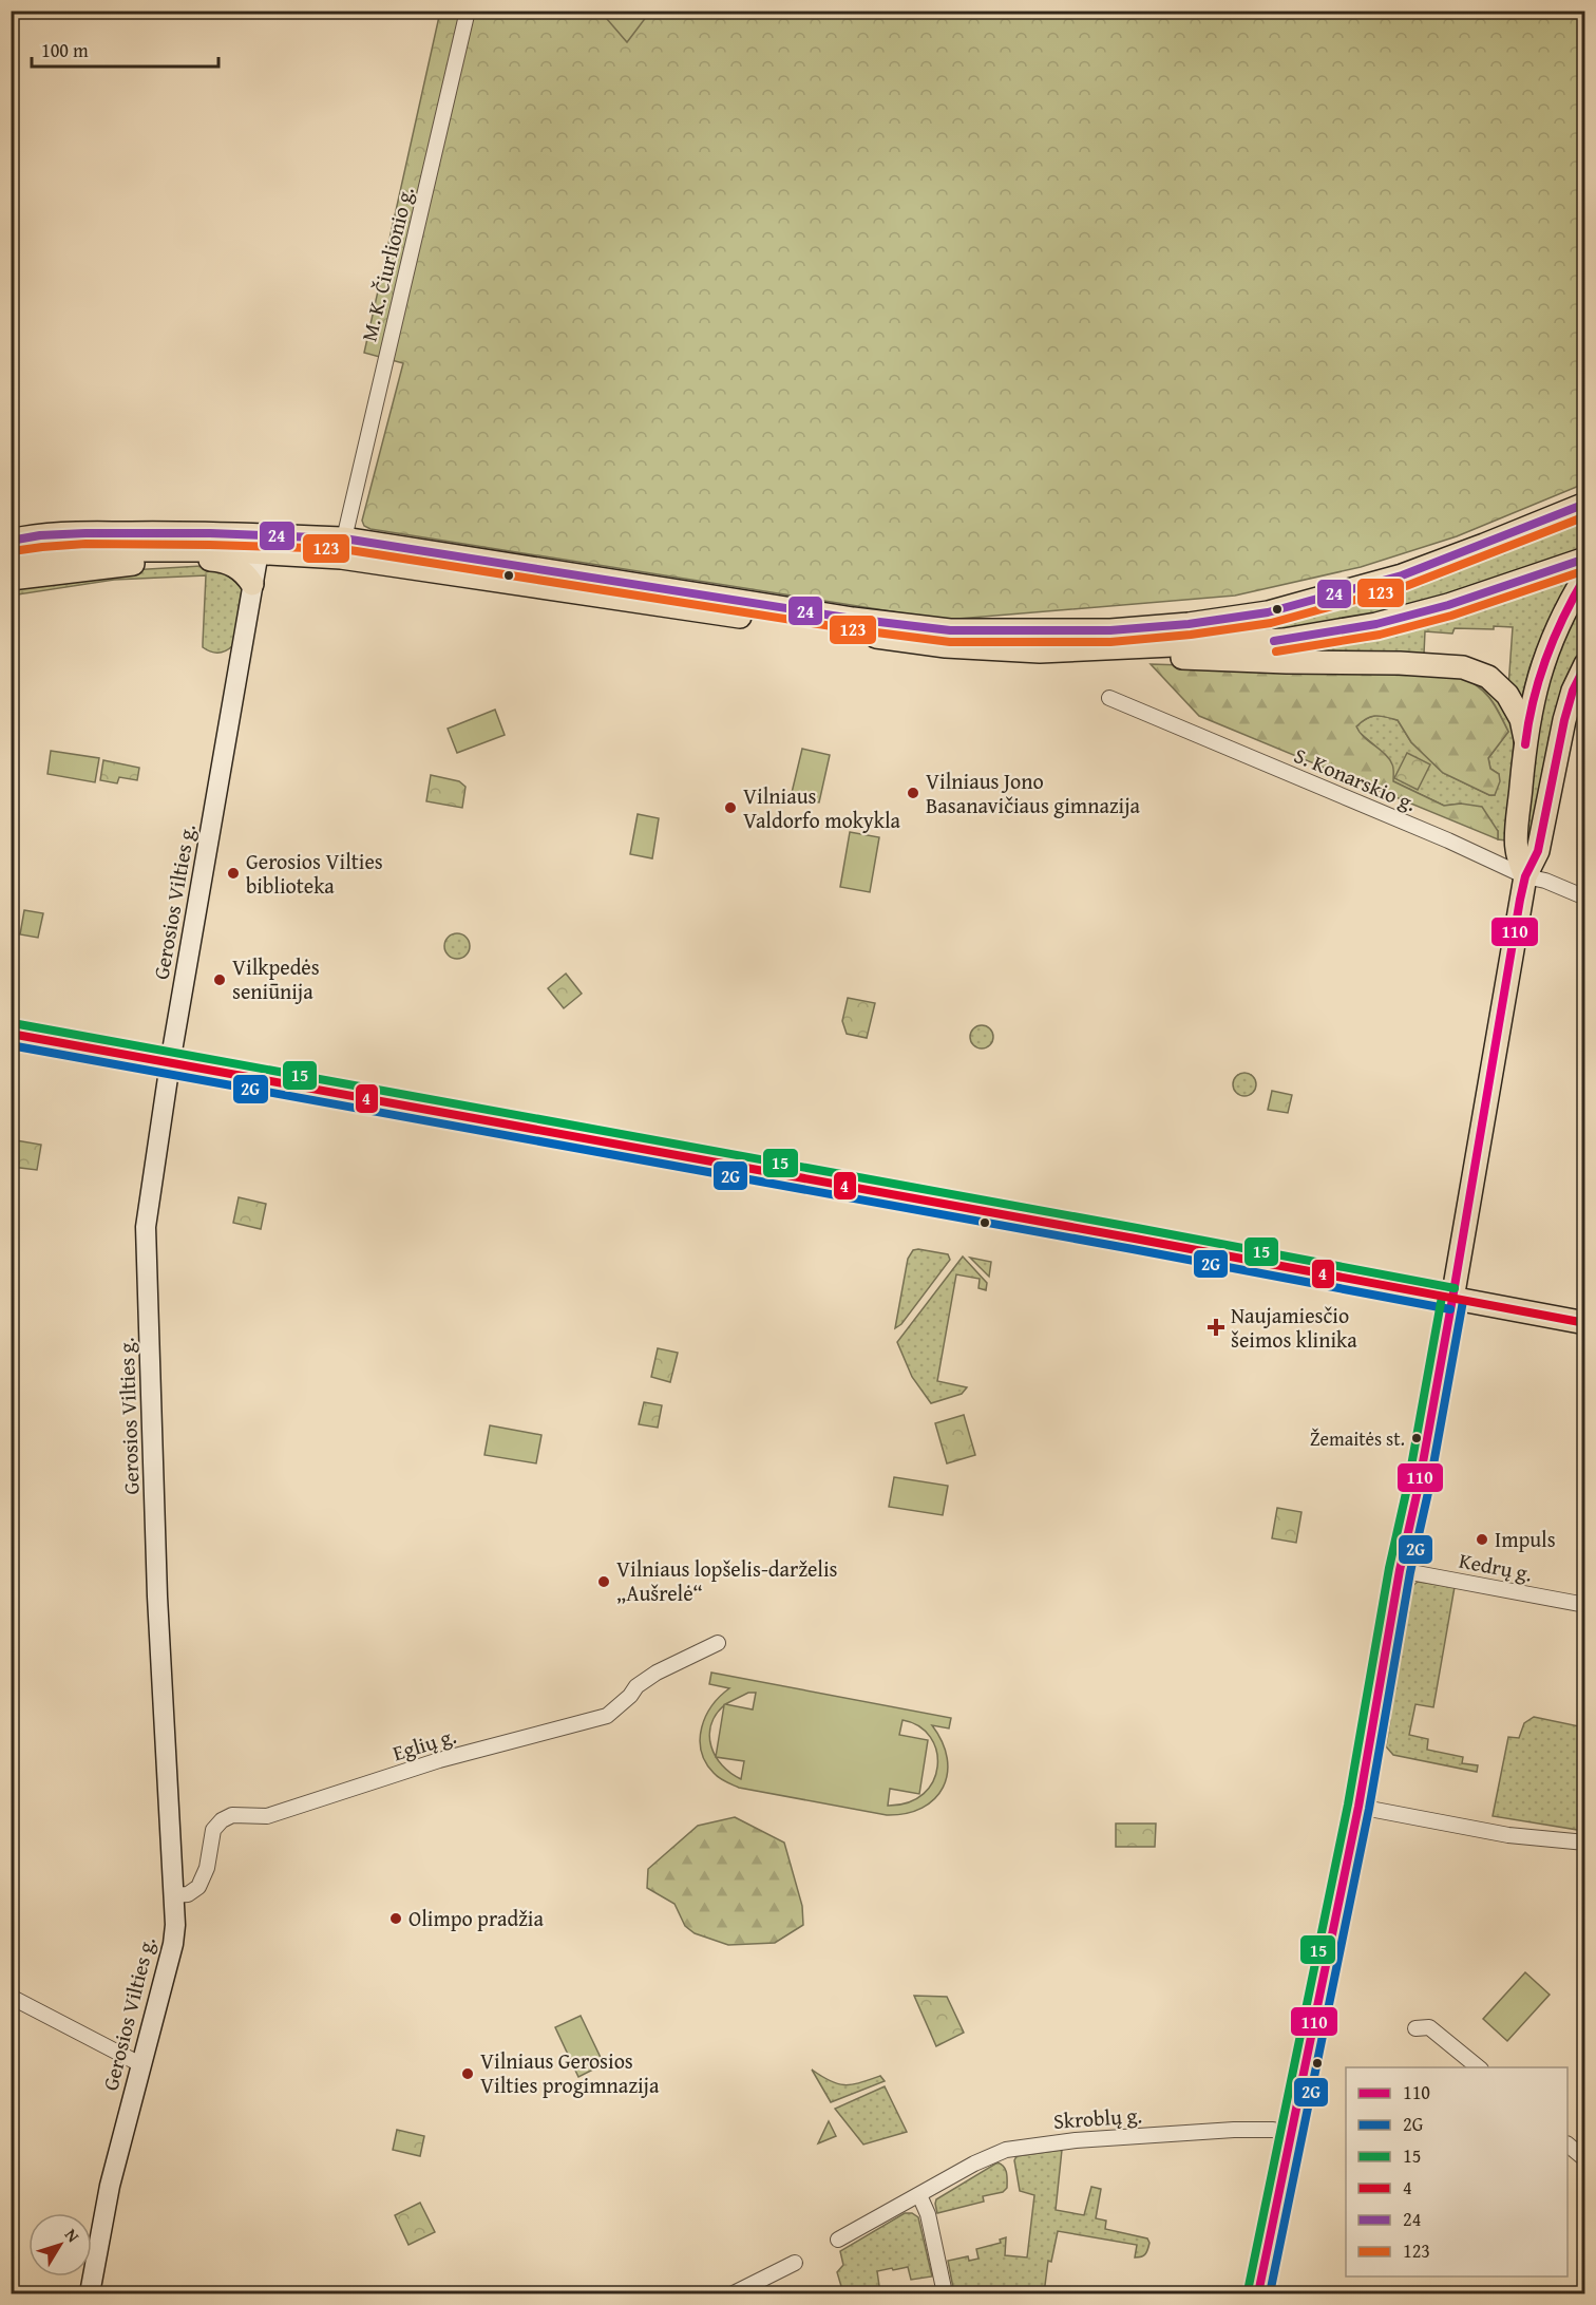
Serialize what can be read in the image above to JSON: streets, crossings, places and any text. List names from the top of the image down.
{
  "streets": {
    "main road": ["Gerosios Vilties g."],
    "street": [
      "M. K. Čiurlionio g.",
      "S. Konarskio g.",
      "Kedrų g.",
      "Eglių g.",
      "Skroblų g."
    ]
  },
  "crossings": [
    ["Gerosios Vilties g.", "Eglių g."]
  ],
  "places": {
    "other": [
      "Vilniaus Jono Basanavičiaus gimnazija",
      "Vilniaus Valdorfo mokykla",
      "Gerosios Vilties biblioteka",
      "Vilkpedės seniūnija",
      "Žemaitės st.",
      "Impuls",
      "Vilniaus lopšelis-darželis „Aušrelė“",
      "Olimpo pradžia",
      "Vilniaus Gerosios Vilties progimnazija"
    ],
    "health": ["Naujamiesčio šeimos klinika"]
  },
  "lines": [
    "transit line 24",
    "transit line 123",
    "transit line 110",
    "transit line 15",
    "transit line 4",
    "transit line 2G"
  ],
  "legend": [
    "110",
    "2G",
    "15",
    "4",
    "24",
    "123"
  ],
  "scale_bar": "100 m",
  "north": "top right"
}
